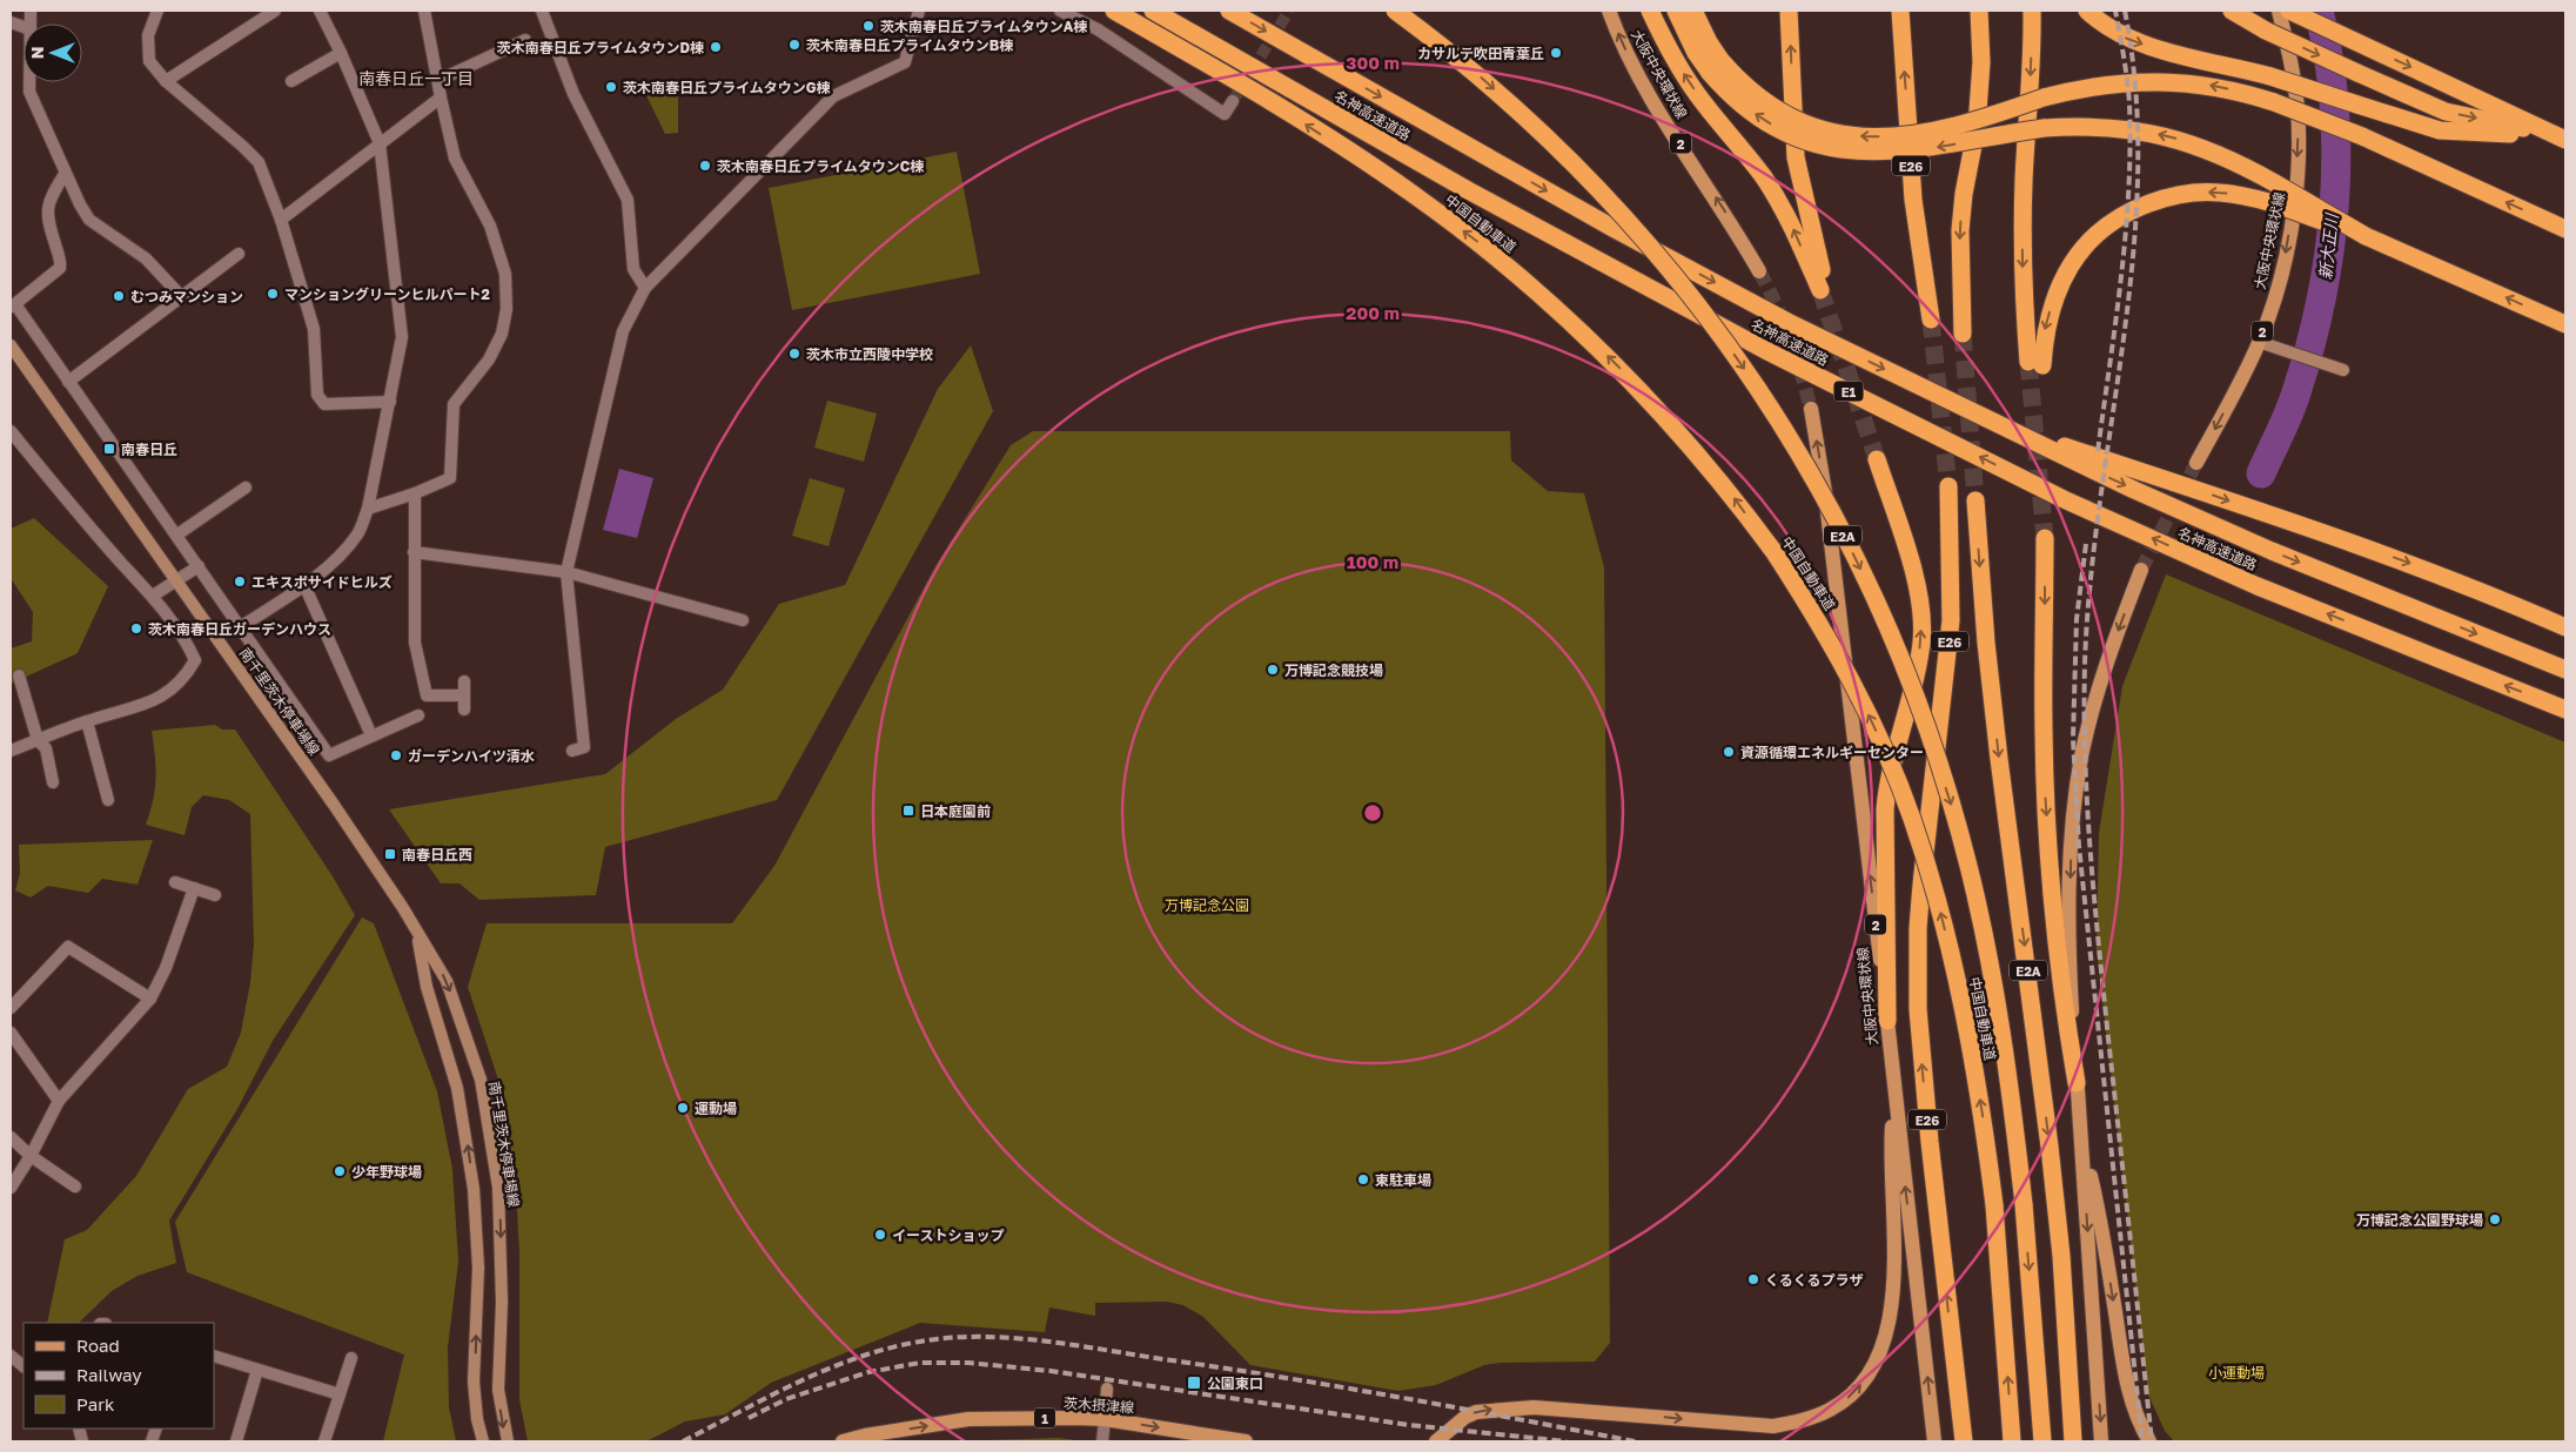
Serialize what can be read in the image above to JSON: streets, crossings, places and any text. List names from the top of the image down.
{
  "streets": {
    "highway": [
      "名神高速道路",
      "E26",
      "中国自動車道",
      "E1",
      "E2A"
    ],
    "main road": [
      "大阪中央環状線",
      "2",
      "南千里茨木停車場線",
      "茨木摂津線",
      "1"
    ]
  },
  "one_way": ["茨木摂津線"],
  "districts": ["南春日丘一丁目"],
  "water": ["新大正川"],
  "parks": ["万博記念公園", "小運動場"],
  "places": {
    "other": [
      "茨木南春日丘プライムタウンA棟",
      "茨木南春日丘プライムタウンB棟",
      "茨木南春日丘プライムタウンD棟",
      "カサルテ吹田青葉丘",
      "茨木南春日丘プライムタウンG棟",
      "茨木南春日丘プライムタウンC棟",
      "マンショングリーンヒルパート2",
      "むつみマンション",
      "茨木市立西陵中学校",
      "エキスポサイドヒルズ",
      "茨木南春日丘ガーデンハウス",
      "万博記念競技場",
      "資源循環エネルギーセンター",
      "ガーデンハイツ清水",
      "運動場",
      "少年野球場",
      "東駐車場",
      "万博記念公園野球場",
      "イーストショップ",
      "くるくるプラザ"
    ],
    "transit": [
      "南春日丘",
      "日本庭園前",
      "南春日丘西",
      "公園東口"
    ]
  },
  "legend": ["Road", "Railway", "Park"],
  "north": "left",
  "rings": ["300 m", "200 m", "100 m"]
}
